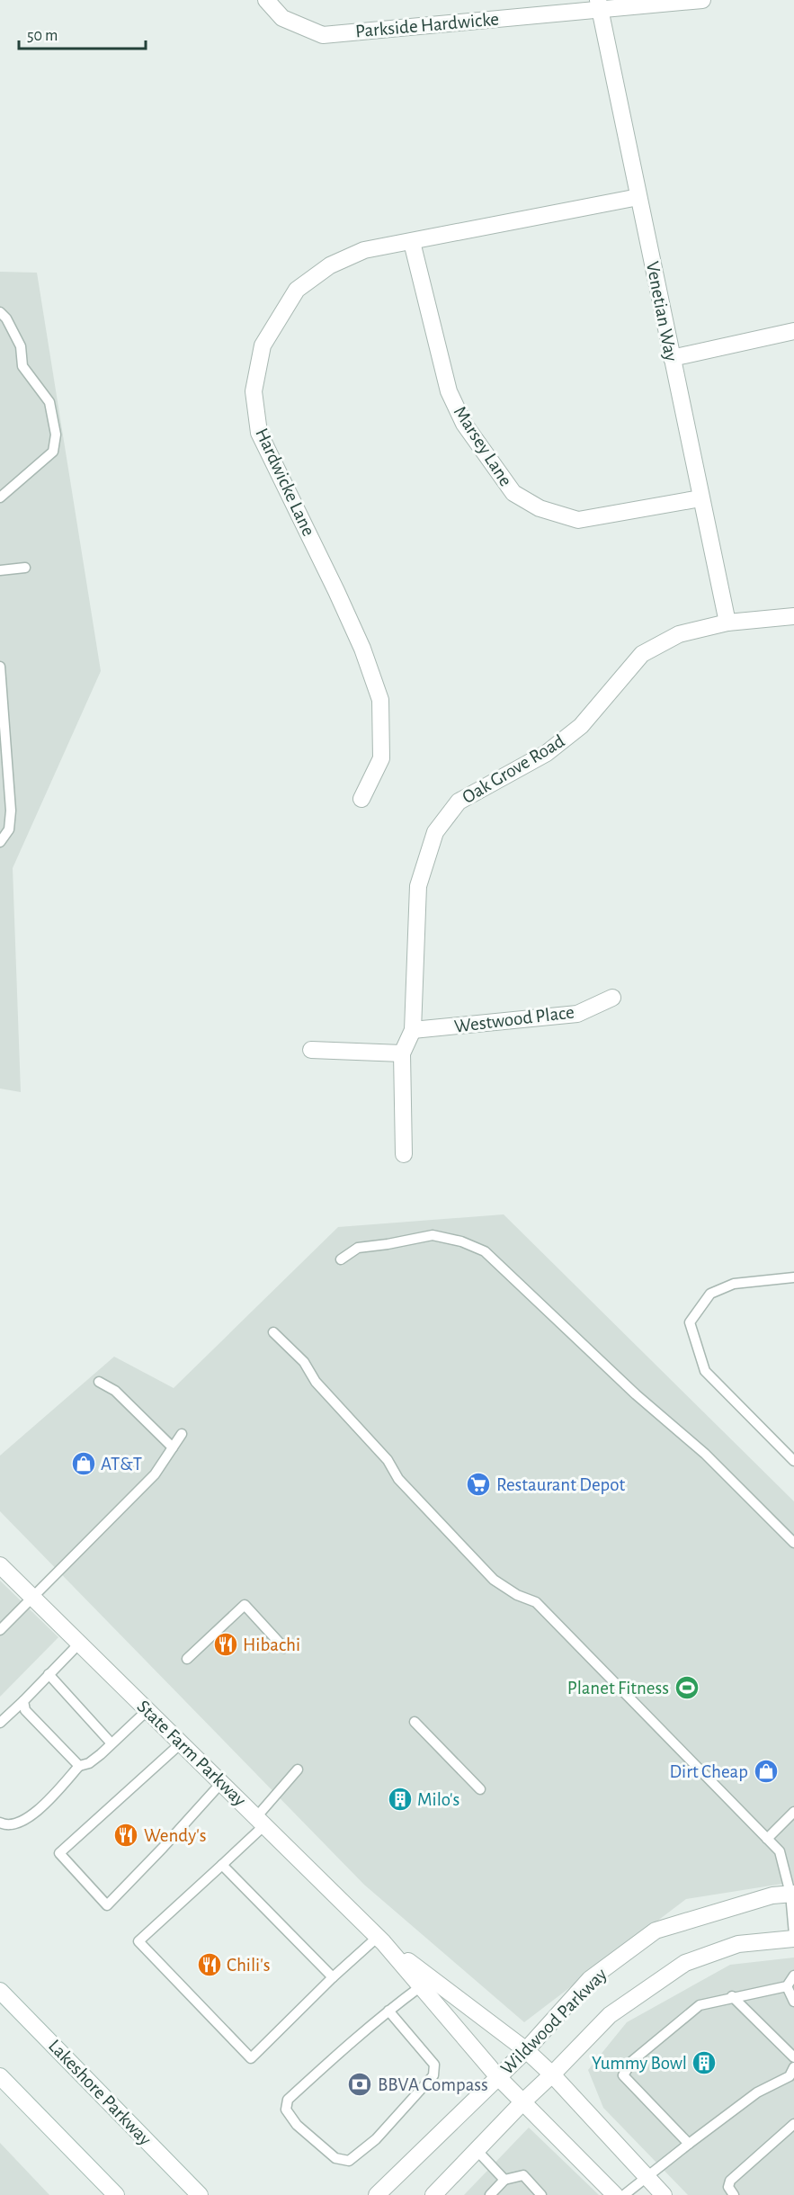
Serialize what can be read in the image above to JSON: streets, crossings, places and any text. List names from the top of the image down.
{
  "streets": {
    "street": [
      "Parkside Hardwicke",
      "Venetian Way",
      "Marsey Lane",
      "Hardwicke Lane",
      "Oak Grove Road",
      "Westwood Place",
      "State Farm Parkway",
      "Wildwood Parkway",
      "Lakeshore Parkway"
    ]
  },
  "crossings": [
    ["Parkside Hardwicke", "Venetian Way"],
    ["Venetian Way", "Marsey Lane"],
    ["Venetian Way", "Hardwicke Lane"],
    ["Venetian Way", "Oak Grove Road"],
    ["Marsey Lane", "Hardwicke Lane"],
    ["Oak Grove Road", "Westwood Place"],
    ["State Farm Parkway", "Wildwood Parkway"]
  ],
  "places": {
    "shop": ["AT&T", "Dirt Cheap"],
    "supermarket": ["Restaurant Depot"],
    "restaurant": ["Hibachi", "Wendy's", "Chili's"],
    "sports": ["Planet Fitness"],
    "building": ["Milo's", "Yummy Bowl"],
    "bank": ["BBVA Compass"]
  },
  "scale_bar": "50 m"
}
